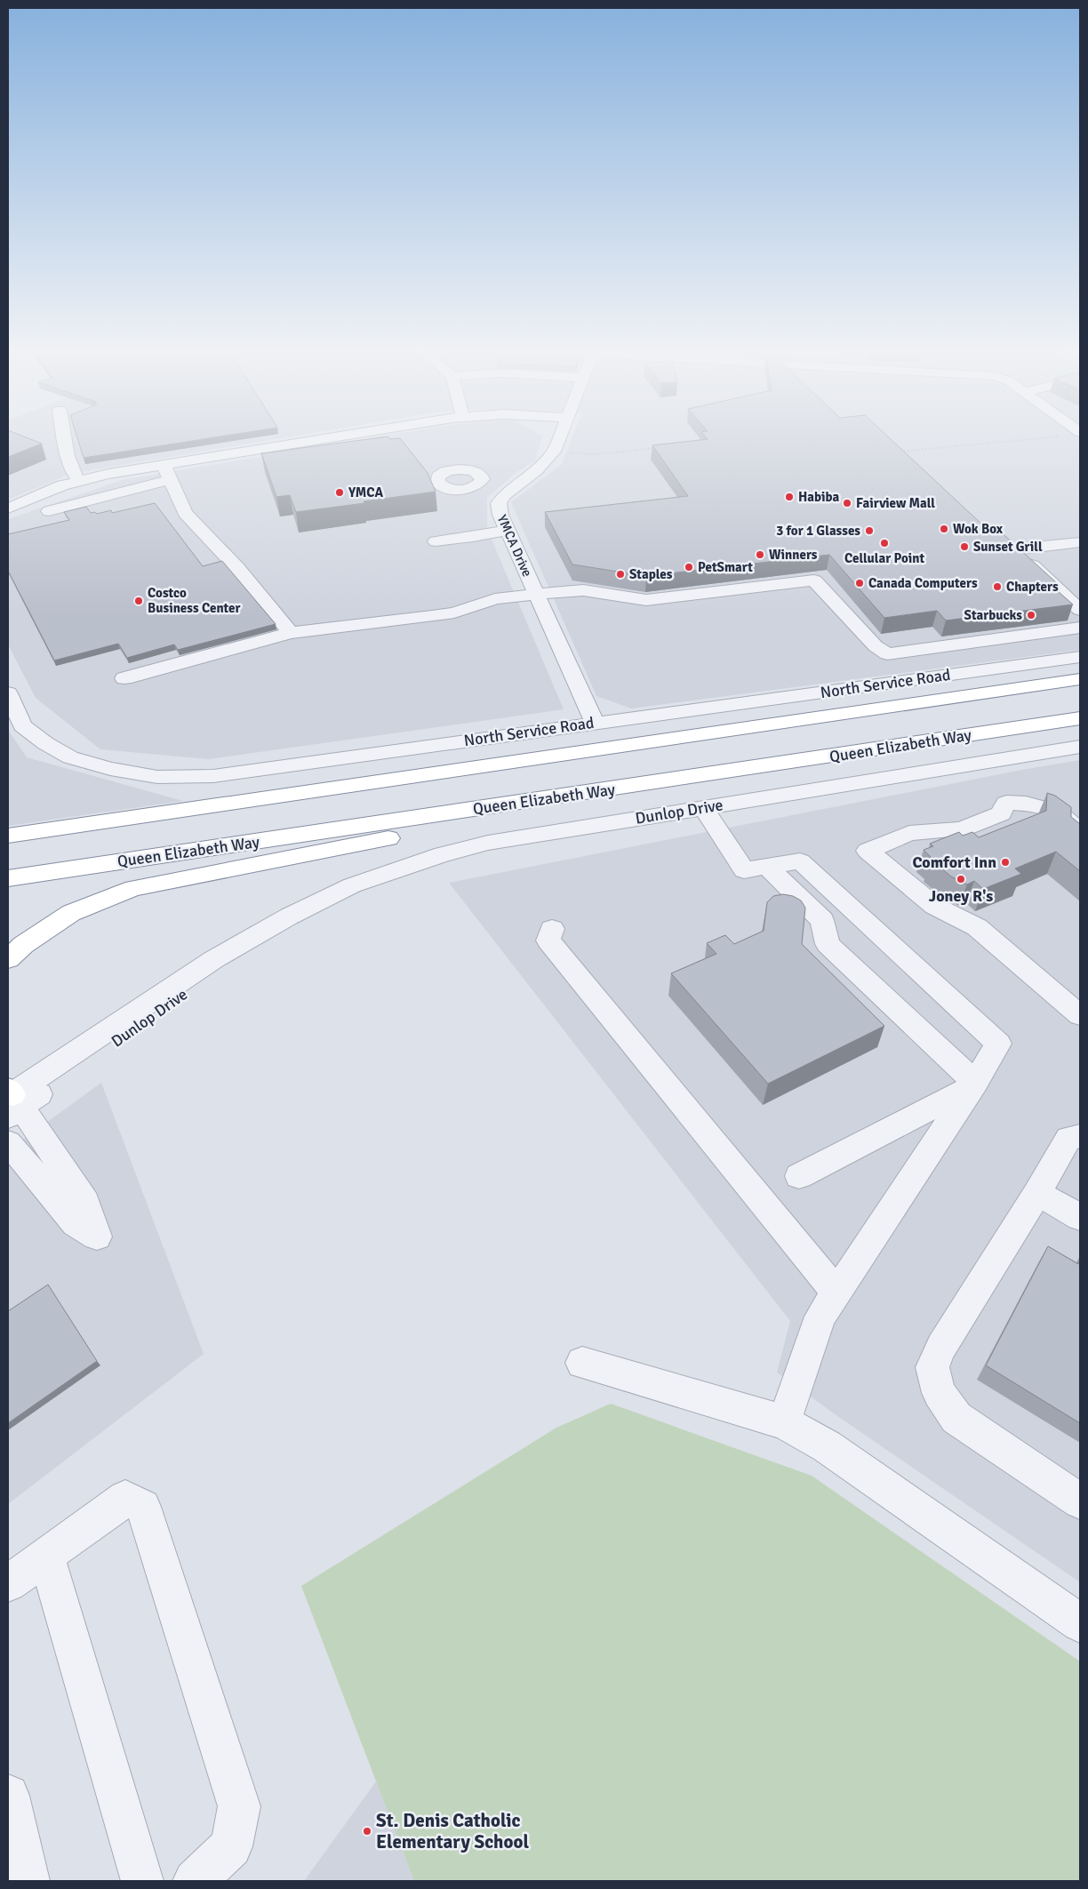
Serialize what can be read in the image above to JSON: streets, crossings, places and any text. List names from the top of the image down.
{
  "streets": {
    "highway": ["Queen Elizabeth Way"],
    "street": ["YMCA Drive", "North Service Road", "Dunlop Drive"]
  },
  "crossings": [
    ["YMCA Drive", "North Service Road"]
  ],
  "places": [
    "YMCA",
    "Habiba",
    "Fairview Mall",
    "Wok Box",
    "3 for 1 Glasses",
    "Cellular Point",
    "Sunset Grill",
    "Winners",
    "PetSmart",
    "Staples",
    "Canada Computers",
    "Chapters",
    "Costco Business Center",
    "Starbucks",
    "Comfort Inn",
    "Joney R's",
    "St. Denis Catholic Elementary School"
  ]
}
